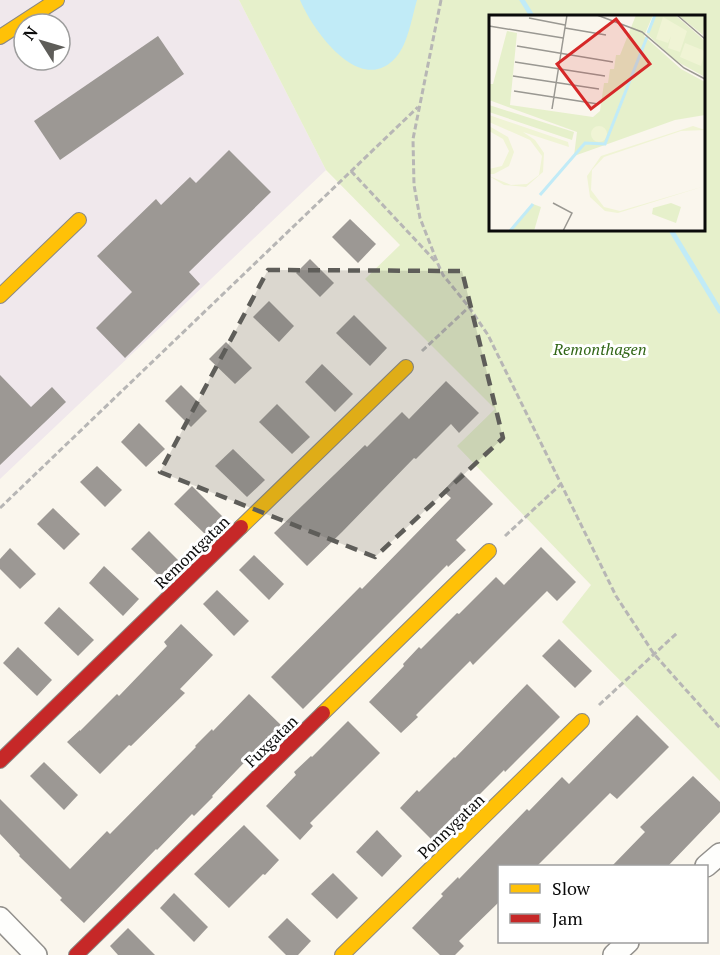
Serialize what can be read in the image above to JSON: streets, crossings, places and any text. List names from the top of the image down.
{
  "streets": {
    "street": ["Remontgatan", "Fuxgatan", "Ponnygatan"]
  },
  "parks": ["Remonthagen"],
  "legend": ["Slow", "Jam"],
  "north": "top left"
}
